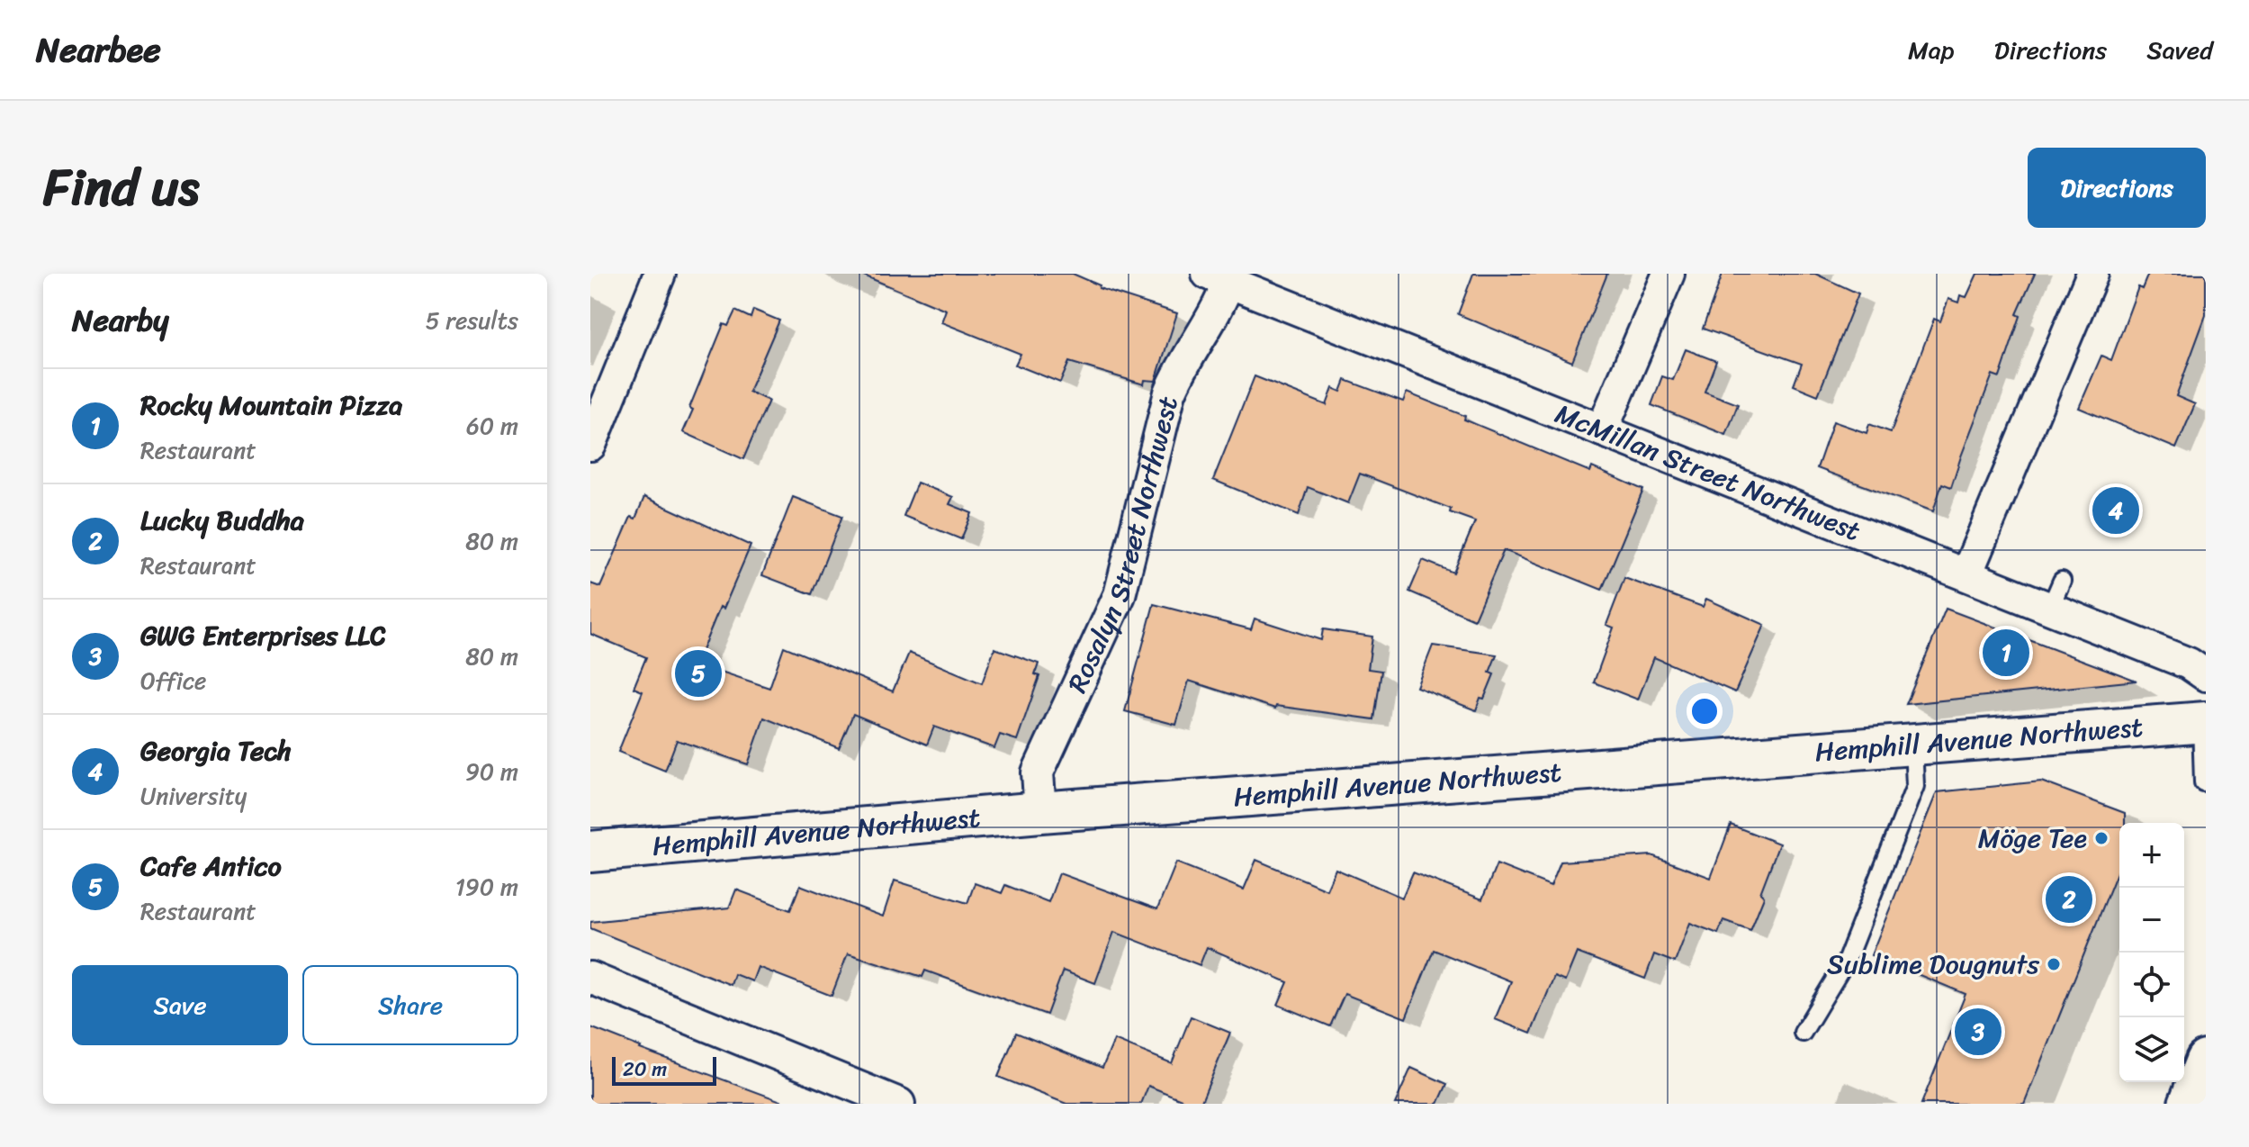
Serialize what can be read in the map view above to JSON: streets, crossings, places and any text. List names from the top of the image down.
{
  "streets": {
    "street": ["McMillan Street Northwest", "Rosalyn Street Northwest", "Hemphill Avenue Northwest"]
  },
  "crossings": [
    ["McMillan Street Northwest", "Rosalyn Street Northwest"],
    ["Rosalyn Street Northwest", "Hemphill Avenue Northwest"]
  ],
  "places": ["Möge Tee", "Sublime Dougnuts"],
  "scale_bar": "20 m",
  "page": {
    "header": "Nearbee",
    "nav": ["Map", "Directions", "Saved"],
    "title": "Find us",
    "buttons": [
      "Directions",
      ["Save", "Share"]
    ],
    "heading": ["Nearby", "5 results"],
    "list": [
      {
        "mark": "1",
        "name": "Rocky Mountain Pizza",
        "note": "Restaurant",
        "value": "60 m"
      },
      {
        "mark": "2",
        "name": "Lucky Buddha",
        "note": "Restaurant",
        "value": "80 m"
      },
      {
        "mark": "3",
        "name": "GWG Enterprises LLC",
        "note": "Office",
        "value": "80 m"
      },
      {
        "mark": "4",
        "name": "Georgia Tech",
        "note": "University",
        "value": "90 m"
      },
      {
        "mark": "5",
        "name": "Cafe Antico",
        "note": "Restaurant",
        "value": "190 m"
      }
    ],
    "pins": [
      "4",
      "1",
      "5",
      "2",
      "3"
    ],
    "map_buttons": ["+", "−"],
    "scale": "20 m"
  }
}
